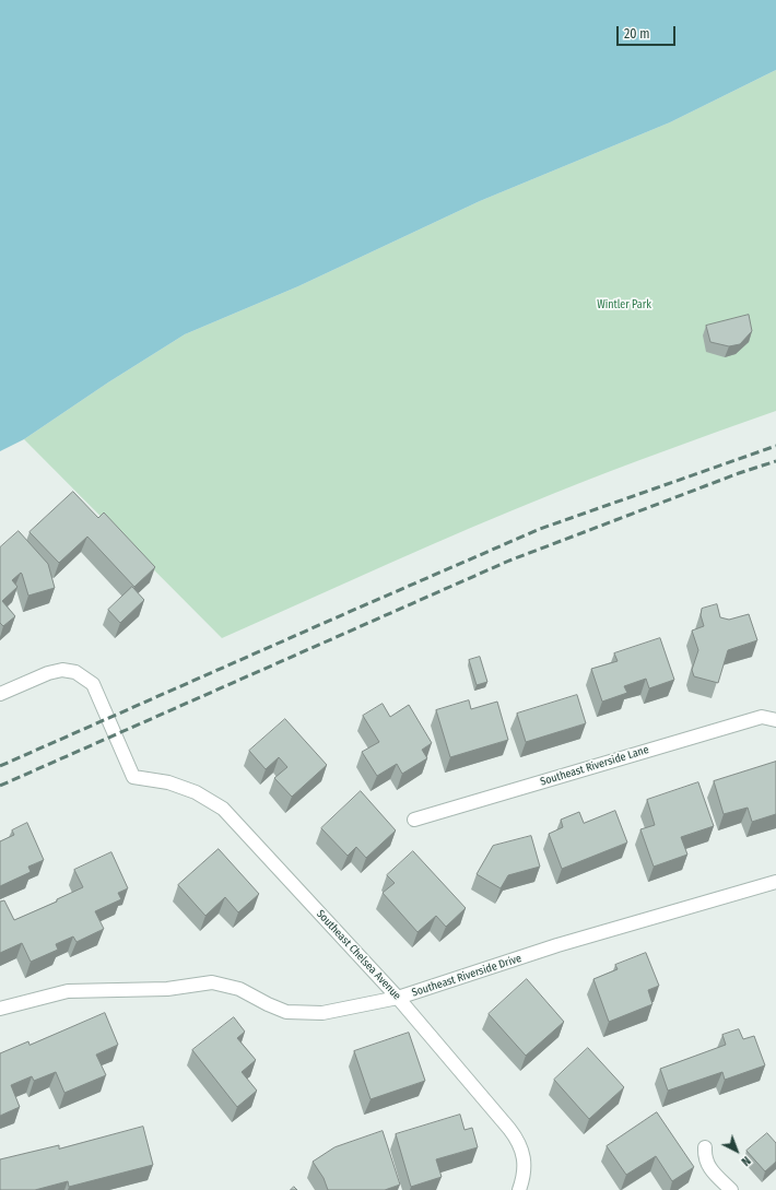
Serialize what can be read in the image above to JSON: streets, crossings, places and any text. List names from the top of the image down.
{
  "streets": {
    "street": ["Southeast Riverside Lane", "Southeast Chelsea Avenue", "Southeast Riverside Drive"]
  },
  "crossings": [
    ["Southeast Chelsea Avenue", "Southeast Riverside Drive"]
  ],
  "parks": ["Wintler Park"],
  "scale_bar": "20 m",
  "north": "bottom right"
}
